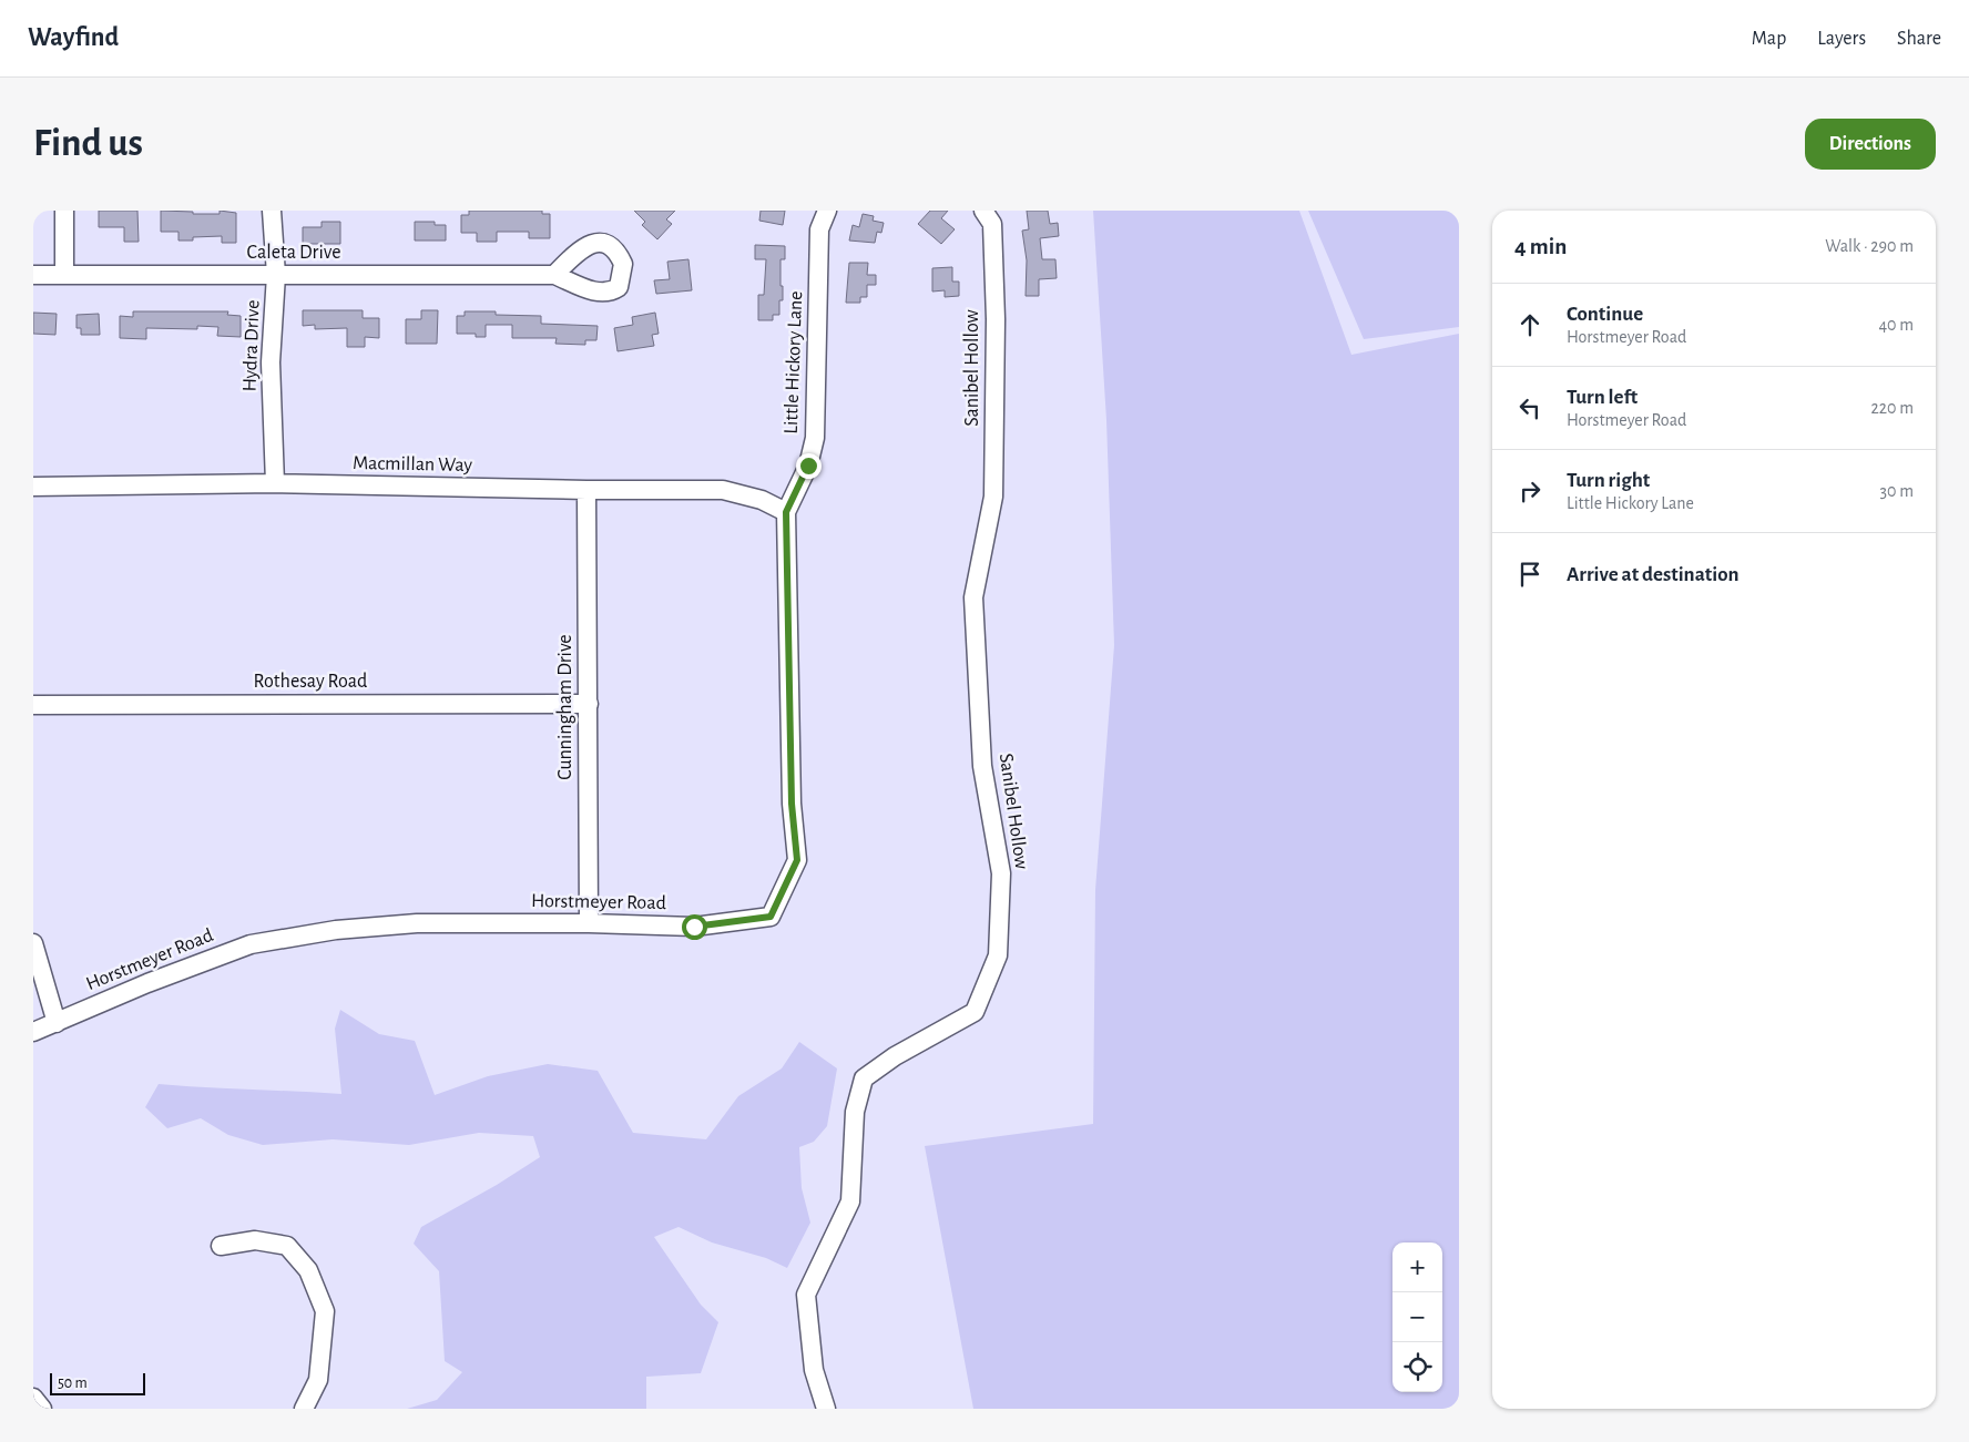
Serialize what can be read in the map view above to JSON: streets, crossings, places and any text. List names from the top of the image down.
{
  "streets": {
    "street": [
      "Caleta Drive",
      "Hydra Drive",
      "Little Hickory Lane",
      "Sanibel Hollow",
      "Macmillan Way",
      "Rothesay Road",
      "Cunningham Drive",
      "Horstmeyer Road"
    ]
  },
  "crossings": [
    ["Caleta Drive", "Hydra Drive"],
    ["Hydra Drive", "Macmillan Way"],
    ["Little Hickory Lane", "Macmillan Way"],
    ["Little Hickory Lane", "Horstmeyer Road"],
    ["Macmillan Way", "Cunningham Drive"],
    ["Macmillan Way", "Horstmeyer Road"],
    ["Rothesay Road", "Cunningham Drive"],
    ["Cunningham Drive", "Horstmeyer Road"]
  ],
  "scale_bar": "50 m",
  "page": {
    "header": "Wayfind",
    "nav": ["Map", "Layers", "Share"],
    "buttons": "Directions",
    "title": "Find us",
    "heading": ["4 min", "Walk · 290 m"],
    "list": [
      ["Continue", "Horstmeyer Road", "40 m"],
      ["Turn left", "Horstmeyer Road", "220 m"],
      ["Turn right", "Little Hickory Lane", "30 m"],
      "Arrive at destination"
    ],
    "map_buttons": ["+", "−"],
    "scale": "50 m"
  }
}
